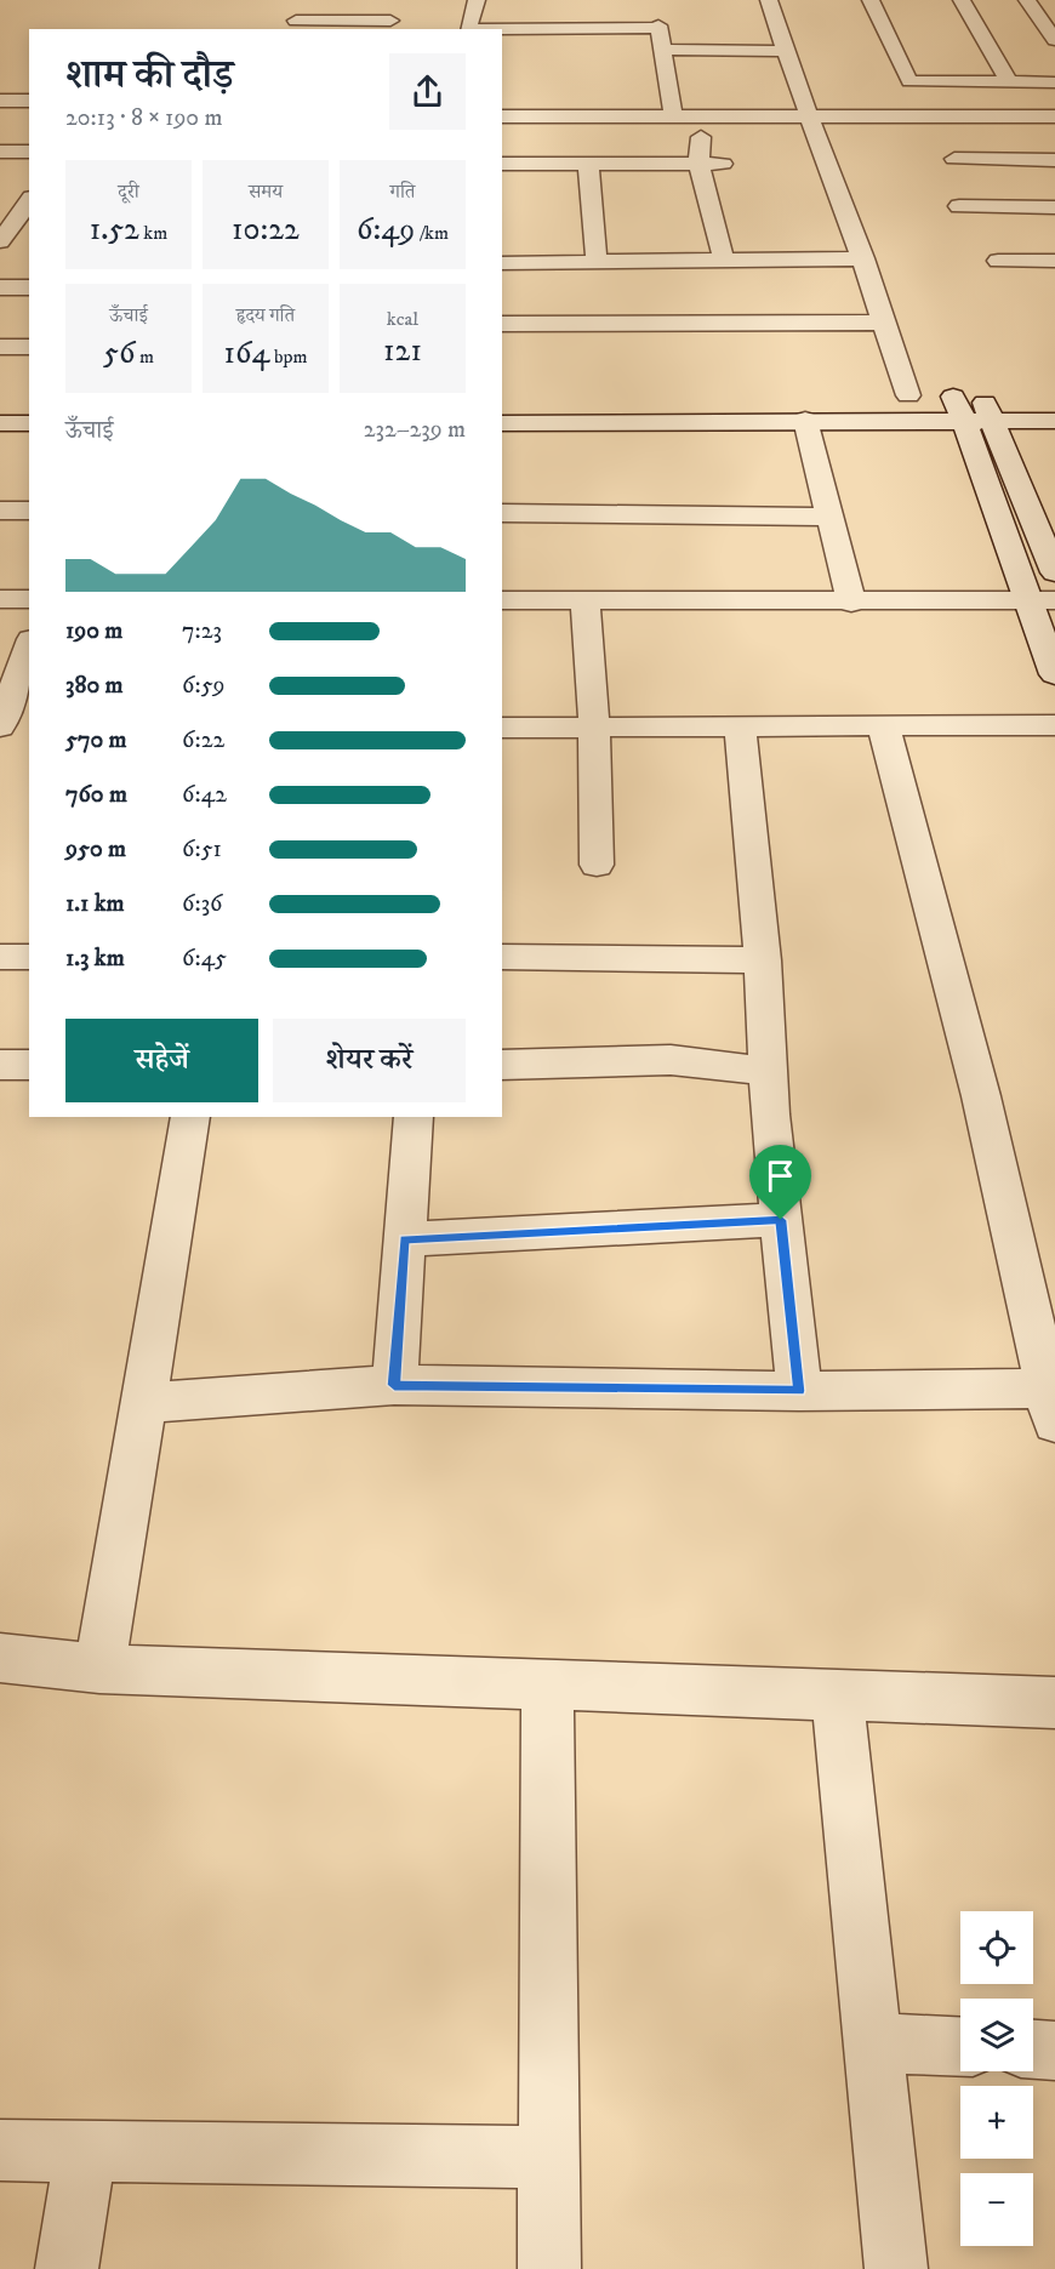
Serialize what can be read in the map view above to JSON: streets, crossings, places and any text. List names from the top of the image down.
{
  "page": {
    "heading": ["शाम की दौड़", "20:13 · 8 × 190 m"],
    "stats": [
      ["दूरी", "1.52 km"],
      ["समय", "10:22"],
      ["गति", "6:49 /km"],
      ["ऊँचाई", "56 m"],
      ["हृदय गति", "164 bpm"],
      ["kcal", "121"]
    ],
    "chart": ["ऊँचाई", "232–239 m"],
    "list": [
      {
        "name": "190 m",
        "note": "7:23"
      },
      {
        "name": "380 m",
        "note": "6:59"
      },
      {
        "name": "570 m",
        "note": "6:22"
      },
      {
        "name": "760 m",
        "note": "6:42"
      },
      {
        "name": "950 m",
        "note": "6:51"
      },
      {
        "name": "1.1 km",
        "note": "6:36"
      },
      {
        "name": "1.3 km",
        "note": "6:45"
      }
    ],
    "buttons": ["सहेजें", "शेयर करें"],
    "map_buttons": ["+", "−"]
  }
}
